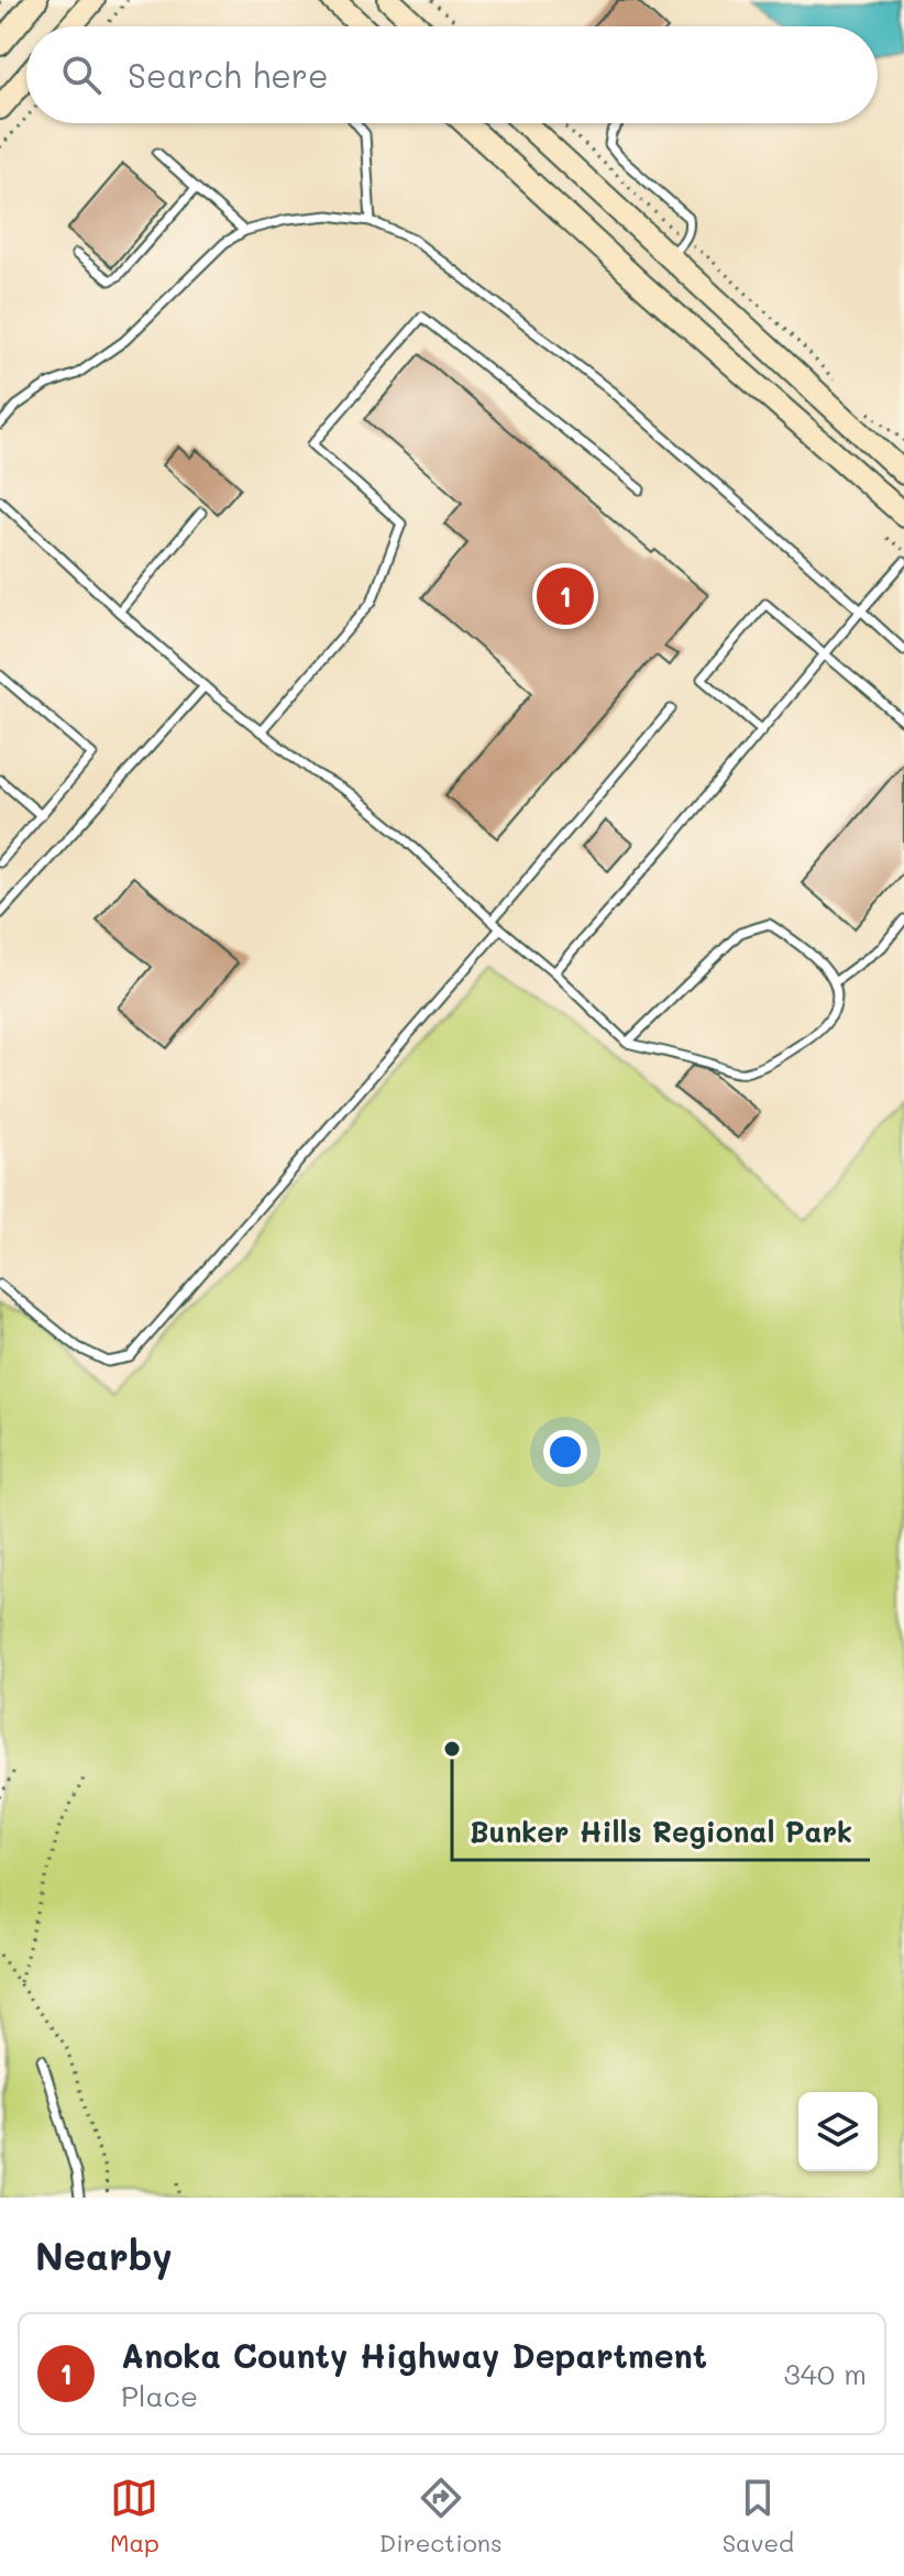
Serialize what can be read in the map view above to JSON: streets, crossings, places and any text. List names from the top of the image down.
{
  "places": ["Bunker Hills Regional Park"],
  "page": {
    "search": "Search here",
    "pins": "1",
    "heading": "Nearby",
    "list": [
      {
        "mark": "1",
        "name": "Anoka County Highway Department",
        "note": "Place",
        "value": "340 m"
      }
    ],
    "nav": ["Map", "Directions", "Saved"]
  }
}
